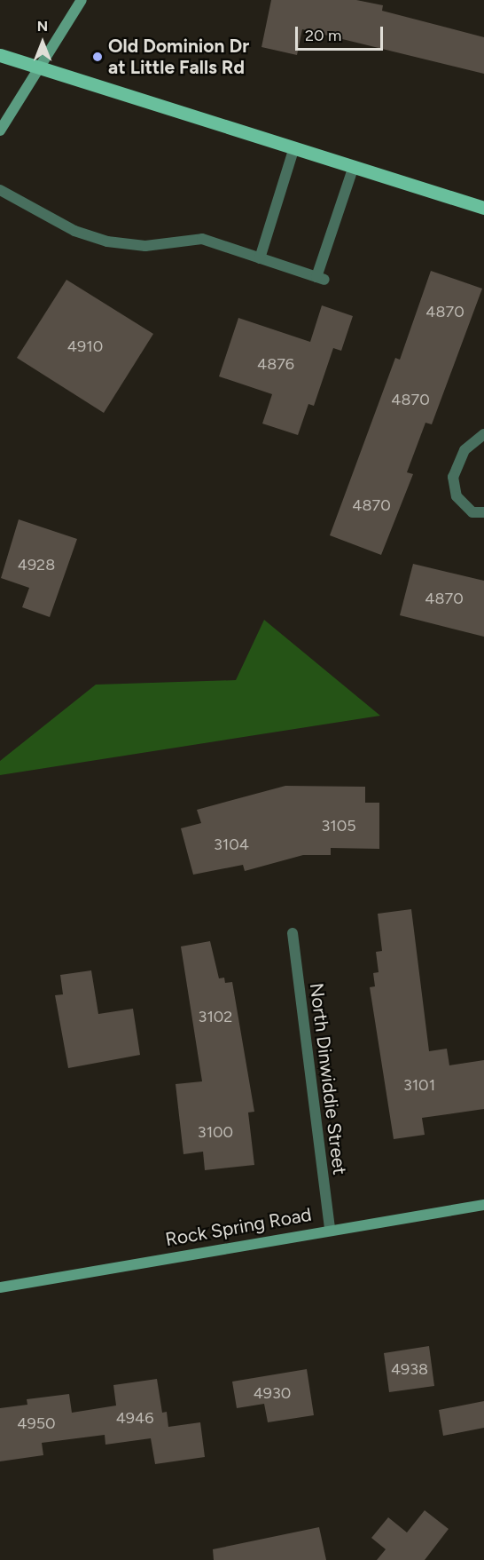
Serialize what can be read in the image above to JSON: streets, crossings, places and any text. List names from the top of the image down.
{
  "streets": {
    "street": ["North Dinwiddie Street", "Rock Spring Road"]
  },
  "crossings": [
    ["North Dinwiddie Street", "Rock Spring Road"]
  ],
  "places": ["Old Dominion Dr at Little Falls Rd"],
  "house_numbers": [
    "4870",
    "4910",
    "4876",
    "4870",
    "4870",
    "4928",
    "4870",
    "3105",
    "3104",
    "3102",
    "3101",
    "3100",
    "4938",
    "4930",
    "4946",
    "4950"
  ],
  "scale_bar": "20 m",
  "north": "top"
}
